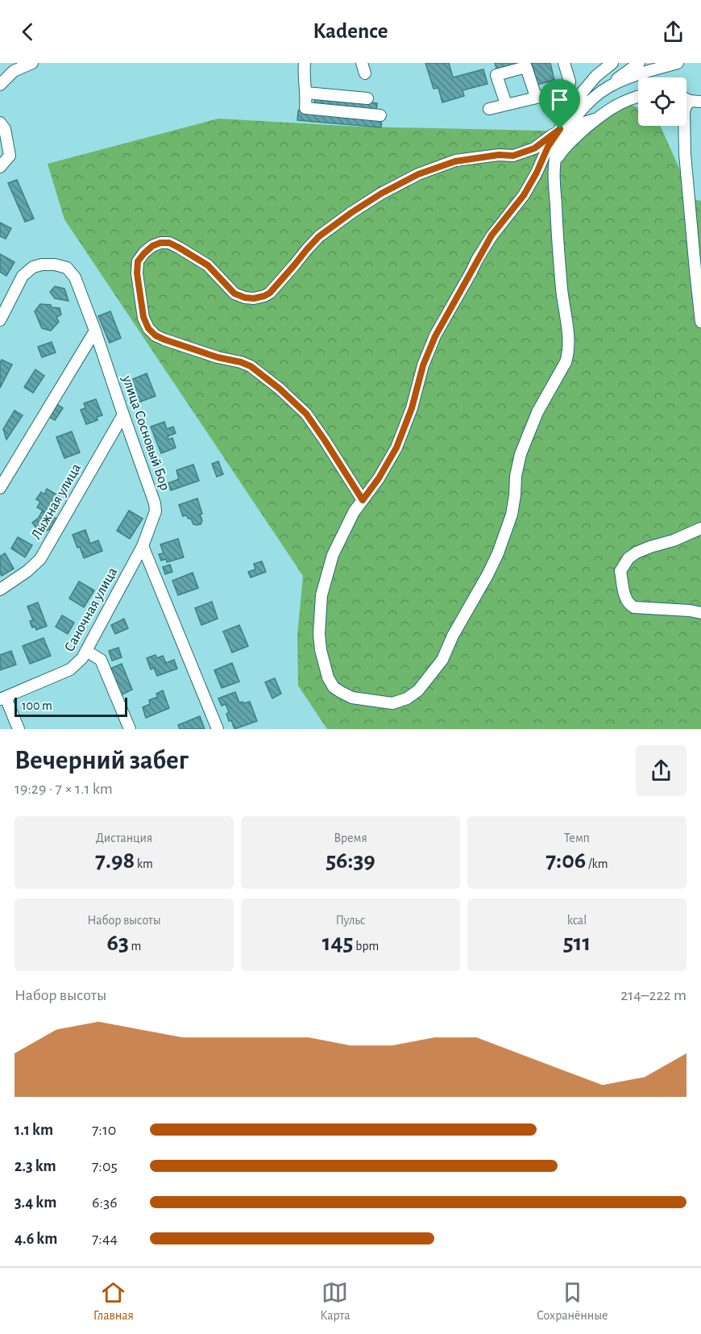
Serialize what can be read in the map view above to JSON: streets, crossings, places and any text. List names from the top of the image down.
{
  "streets": {
    "street": ["улица Сосновый Бор", "Лыжная улица", "Саночная улица"]
  },
  "crossings": [
    ["улица Сосновый Бор", "Лыжная улица"],
    ["улица Сосновый Бор", "Саночная улица"]
  ],
  "scale_bar": "100 m",
  "page": {
    "header": "Kadence",
    "scale": "100 m",
    "heading": ["Вечерний забег", "19:29 · 7 × 1.1 km"],
    "stats": [
      ["Дистанция", "7.98 km"],
      ["Время", "56:39"],
      ["Темп", "7:06 /km"],
      ["Набор высоты", "63 m"],
      ["Пульс", "145 bpm"],
      ["kcal", "511"]
    ],
    "chart": ["Набор высоты", "214–222 m"],
    "list": [
      {
        "name": "1.1 km",
        "note": "7:10"
      },
      {
        "name": "2.3 km",
        "note": "7:05"
      },
      {
        "name": "3.4 km",
        "note": "6:36"
      },
      {
        "name": "4.6 km",
        "note": "7:44"
      }
    ],
    "tabs": ["Главная", "Карта", "Сохранённые"]
  }
}
